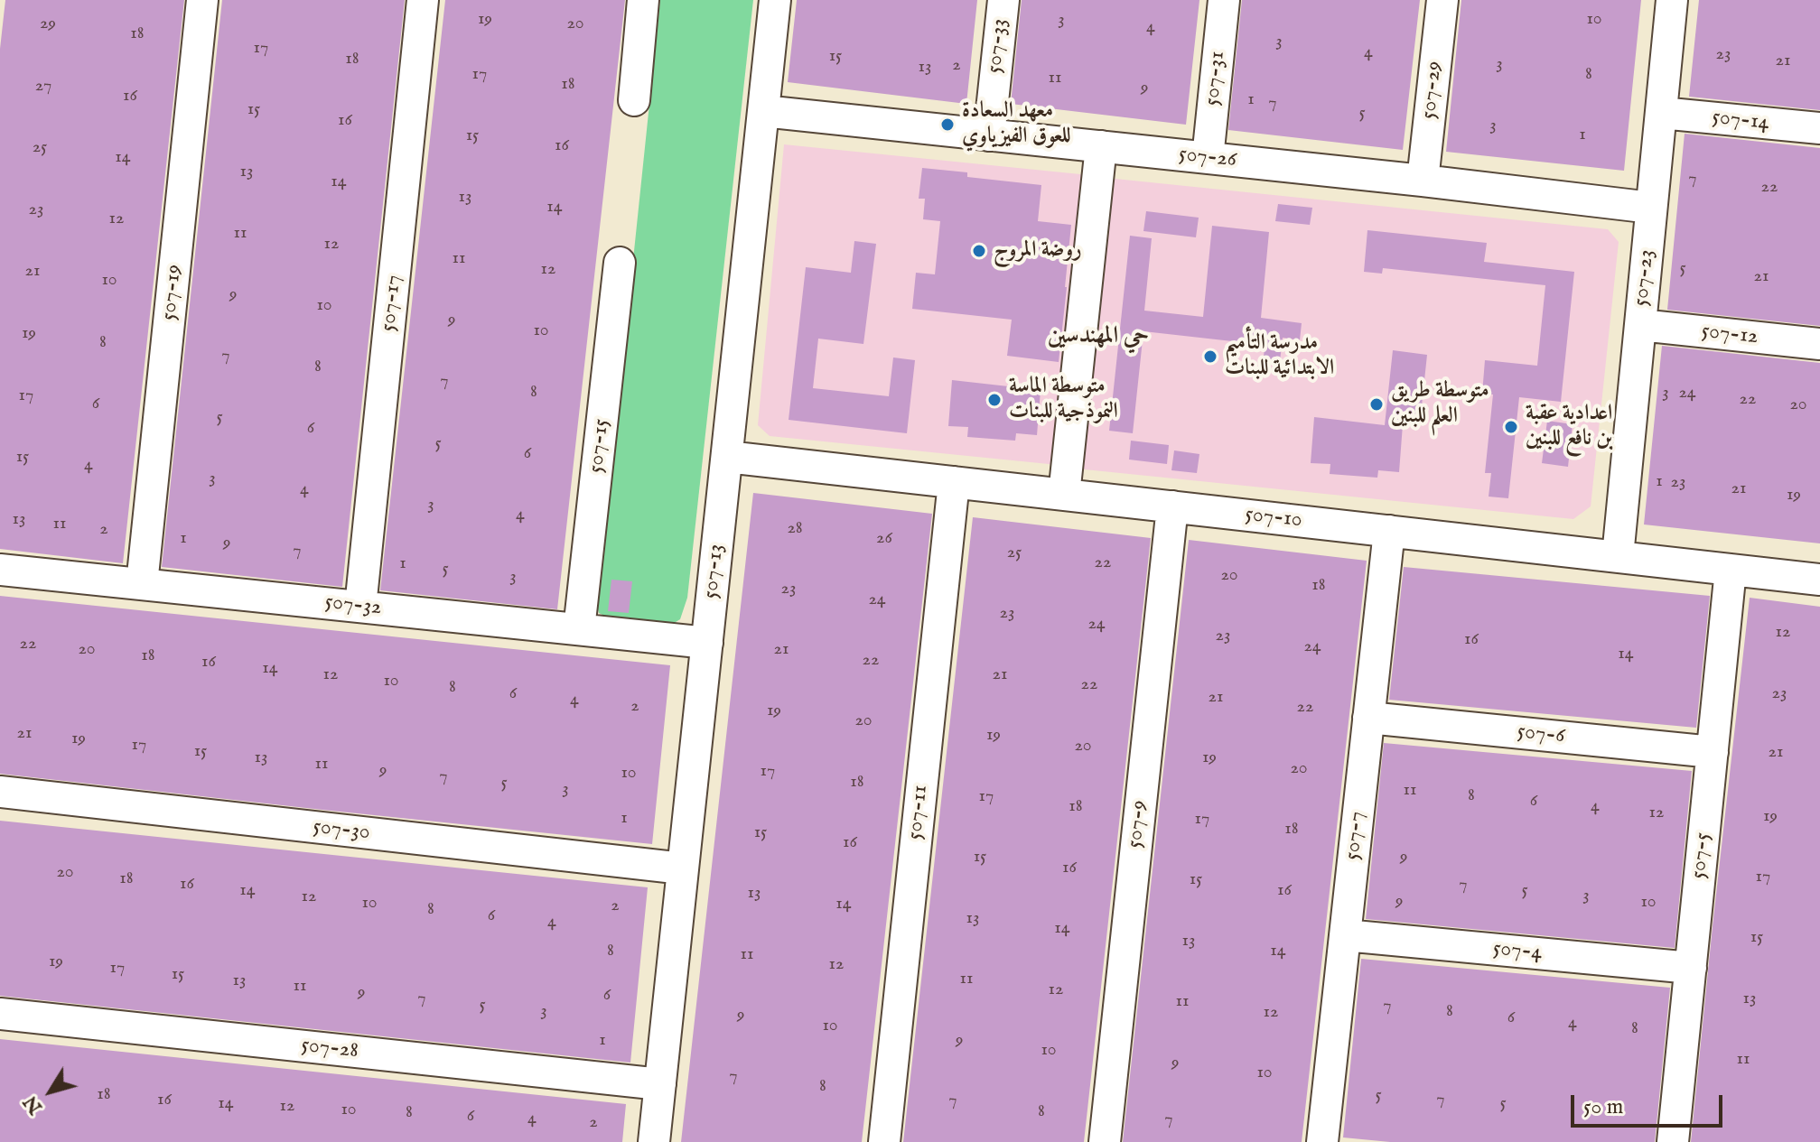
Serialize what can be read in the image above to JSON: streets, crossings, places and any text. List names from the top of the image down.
{
  "streets": {
    "street": [
      "507-33",
      "507-31",
      "507-29",
      "507-14",
      "507-26",
      "507-23",
      "507-19",
      "507-17",
      "507-12",
      "507-15",
      "507-10",
      "507-13",
      "507-32",
      "507-6",
      "507-11",
      "507-9",
      "507-30",
      "507-7",
      "507-5",
      "507-4",
      "507-28"
    ]
  },
  "crossings": [
    ["507-33", "507-26"],
    ["507-31", "507-26"],
    ["507-29", "507-26"],
    ["507-14", "507-23"],
    ["507-26", "507-23"],
    ["507-26", "507-13"],
    ["507-23", "507-12"],
    ["507-23", "507-10"],
    ["507-19", "507-32"],
    ["507-17", "507-32"],
    ["507-15", "507-32"],
    ["507-10", "507-13"],
    ["507-10", "507-11"],
    ["507-10", "507-9"],
    ["507-10", "507-7"],
    ["507-10", "507-5"],
    ["507-13", "507-32"],
    ["507-13", "507-30"],
    ["507-13", "507-28"],
    ["507-6", "507-7"],
    ["507-6", "507-5"],
    ["507-7", "507-4"],
    ["507-5", "507-4"]
  ],
  "districts": ["حي المهندسين"],
  "places": [
    "معهد السعادة للعوق الفيزياوي",
    "روضة المروج",
    "مدرسة التأميم الابتدائية للبنات",
    "متوسطة الماسة النموذجية للبنات",
    "متوسطة طريق العلم للبنين",
    "اعدادية عقبة بن نافع للبنين"
  ],
  "house_numbers": [
    "19",
    "10",
    "3",
    "29",
    "20",
    "4",
    "18",
    "3",
    "17",
    "4",
    "23",
    "15",
    "18",
    "21",
    "3",
    "2",
    "13",
    "17",
    "8",
    "11",
    "18",
    "27",
    "9",
    "16",
    "1",
    "7",
    "15",
    "5",
    "16",
    "3",
    "1",
    "15",
    "16",
    "25",
    "14",
    "13",
    "7",
    "14",
    "22",
    "13",
    "14",
    "23",
    "12",
    "11",
    "12",
    "11",
    "5",
    "12",
    "21",
    "21",
    "10",
    "9",
    "10",
    "9",
    "10",
    "19",
    "8",
    "7",
    "8",
    "7",
    "8",
    "3",
    "24",
    "17",
    "22",
    "6",
    "20",
    "5",
    "6",
    "5",
    "6",
    "15",
    "4",
    "3",
    "1",
    "23",
    "21",
    "4",
    "19",
    "3",
    "4",
    "13",
    "11",
    "28",
    "2",
    "1",
    "26",
    "9",
    "7",
    "25",
    "22",
    "1",
    "5",
    "20",
    "3",
    "18",
    "23",
    "24",
    "23",
    "24",
    "12",
    "23",
    "16",
    "22",
    "24",
    "20",
    "21",
    "14",
    "18",
    "22",
    "16",
    "14",
    "12",
    "21",
    "10",
    "22",
    "8",
    "6",
    "23",
    "21",
    "4",
    "2",
    "22",
    "19",
    "20",
    "21",
    "19",
    "19",
    "17",
    "20",
    "15",
    "21",
    "13",
    "19",
    "11",
    "20",
    "9",
    "17",
    "10",
    "7",
    "18",
    "5",
    "3",
    "11",
    "8",
    "17",
    "6",
    "18",
    "4",
    "12",
    "19",
    "1",
    "17",
    "18",
    "15",
    "16",
    "15",
    "9",
    "16",
    "20",
    "17",
    "18",
    "15",
    "16",
    "7",
    "14",
    "16",
    "5",
    "13",
    "3",
    "12",
    "9",
    "10",
    "10",
    "14",
    "2",
    "8",
    "6",
    "13",
    "4",
    "14",
    "15",
    "13",
    "8",
    "14",
    "11",
    "19",
    "12",
    "17",
    "15",
    "11",
    "13",
    "11",
    "12",
    "9",
    "6",
    "7",
    "13",
    "11",
    "5",
    "7",
    "3",
    "8",
    "12",
    "9",
    "6",
    "4",
    "10",
    "8",
    "1",
    "9",
    "10",
    "11",
    "9",
    "10",
    "7",
    "8",
    "18",
    "5",
    "16",
    "7",
    "7",
    "14",
    "5",
    "12",
    "10",
    "8",
    "8",
    "6",
    "4",
    "7",
    "2"
  ],
  "scale_bar": "50 m",
  "north": "bottom left"
}
